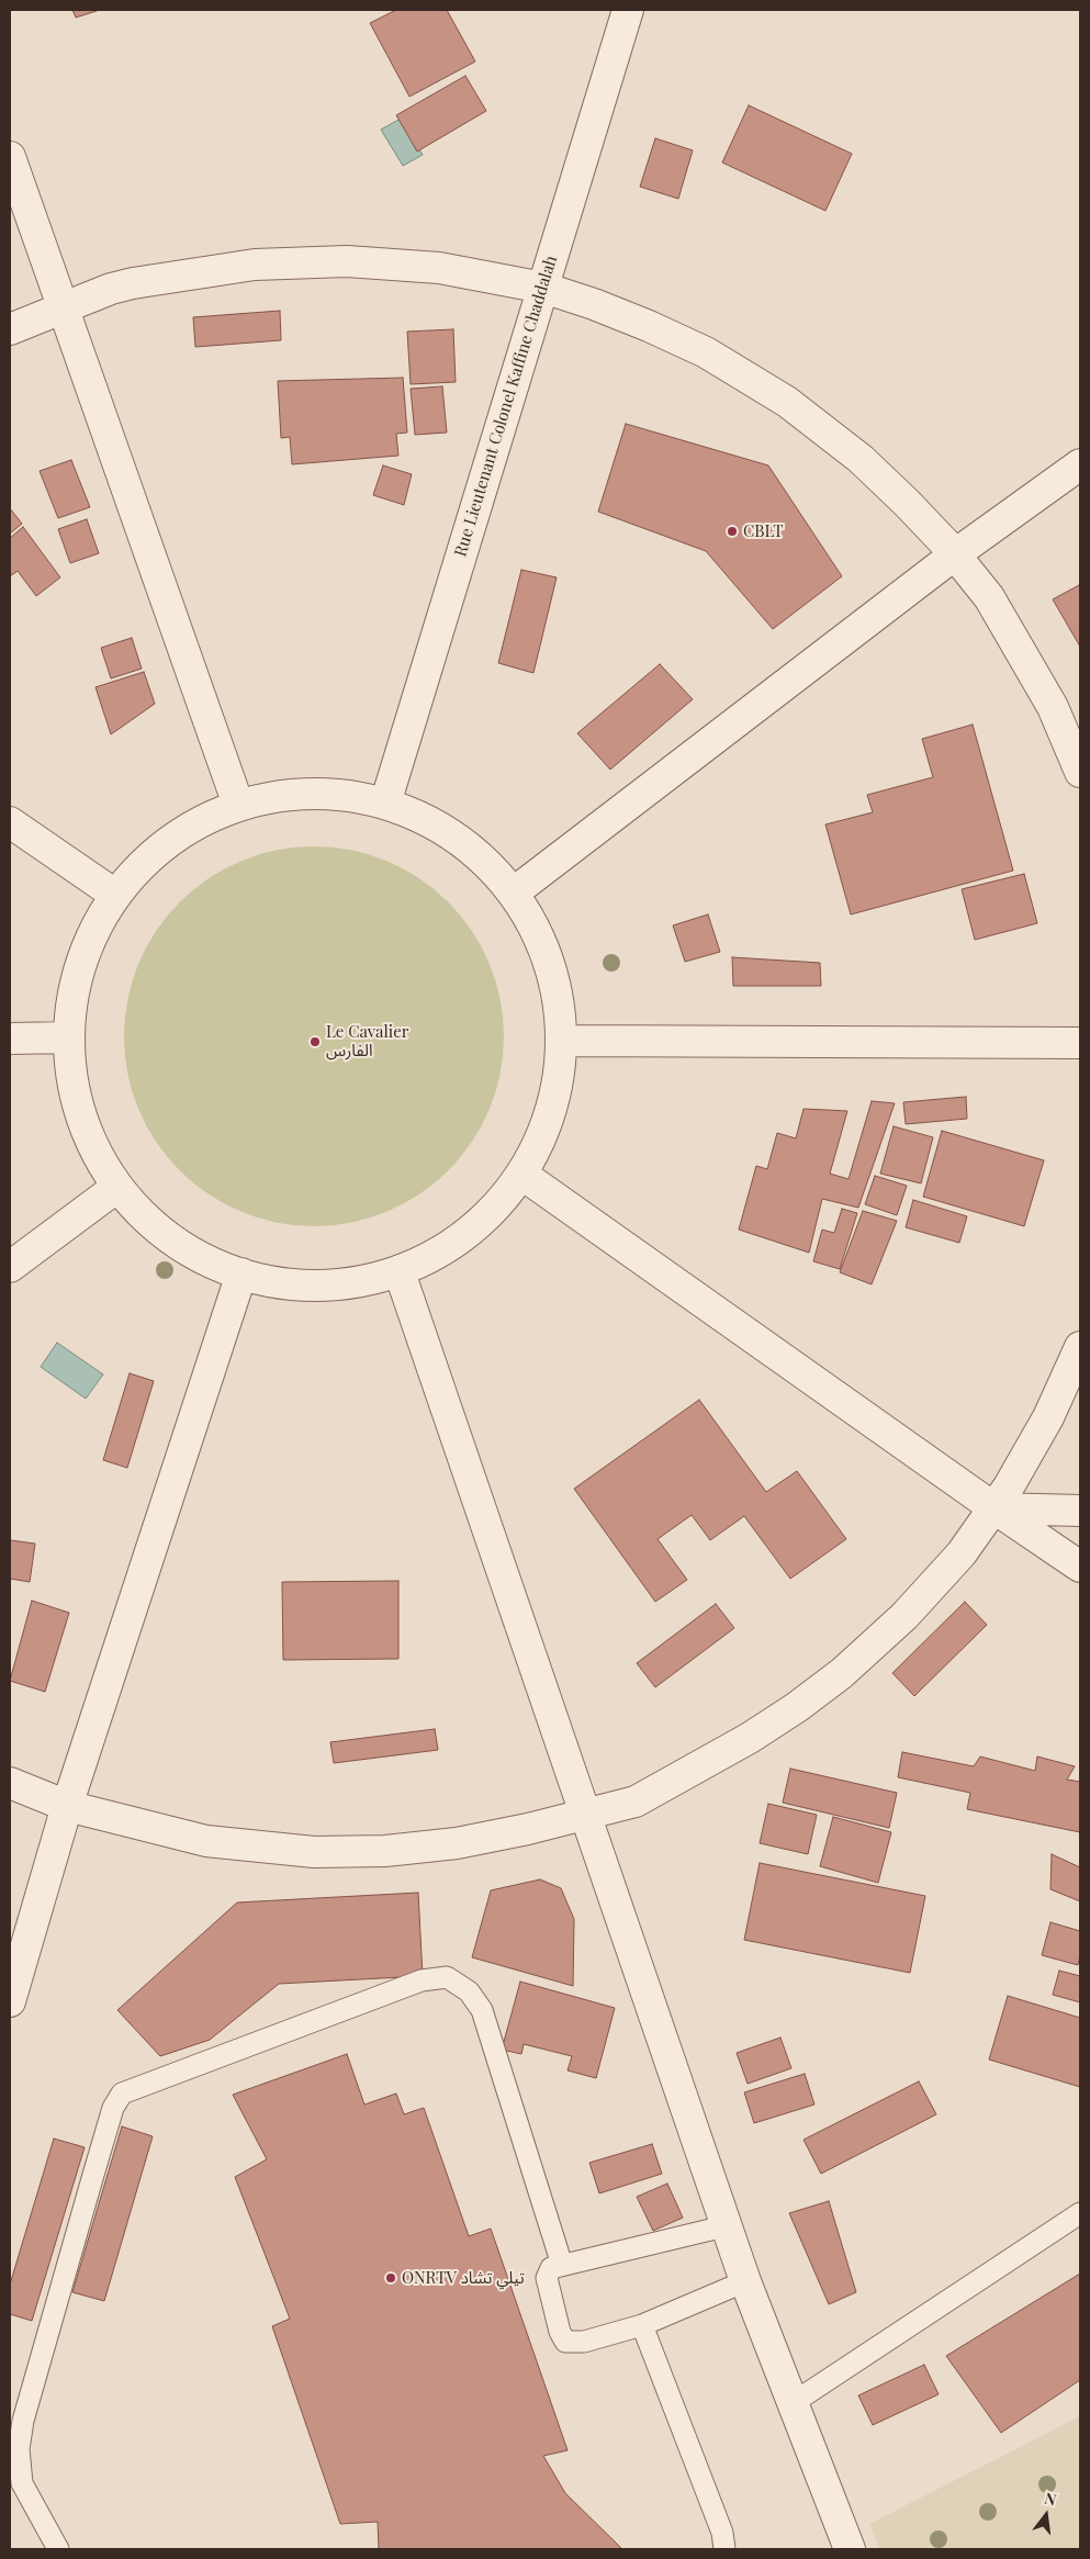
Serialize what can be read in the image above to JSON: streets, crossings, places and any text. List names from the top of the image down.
{
  "streets": {
    "street": ["Rue Lieutenant Colonel Kaffine Chaddalah"]
  },
  "places": ["CBLT", "Le Cavalier الفارس", "ONRTV تيلي تشاد"],
  "north": "top"
}
